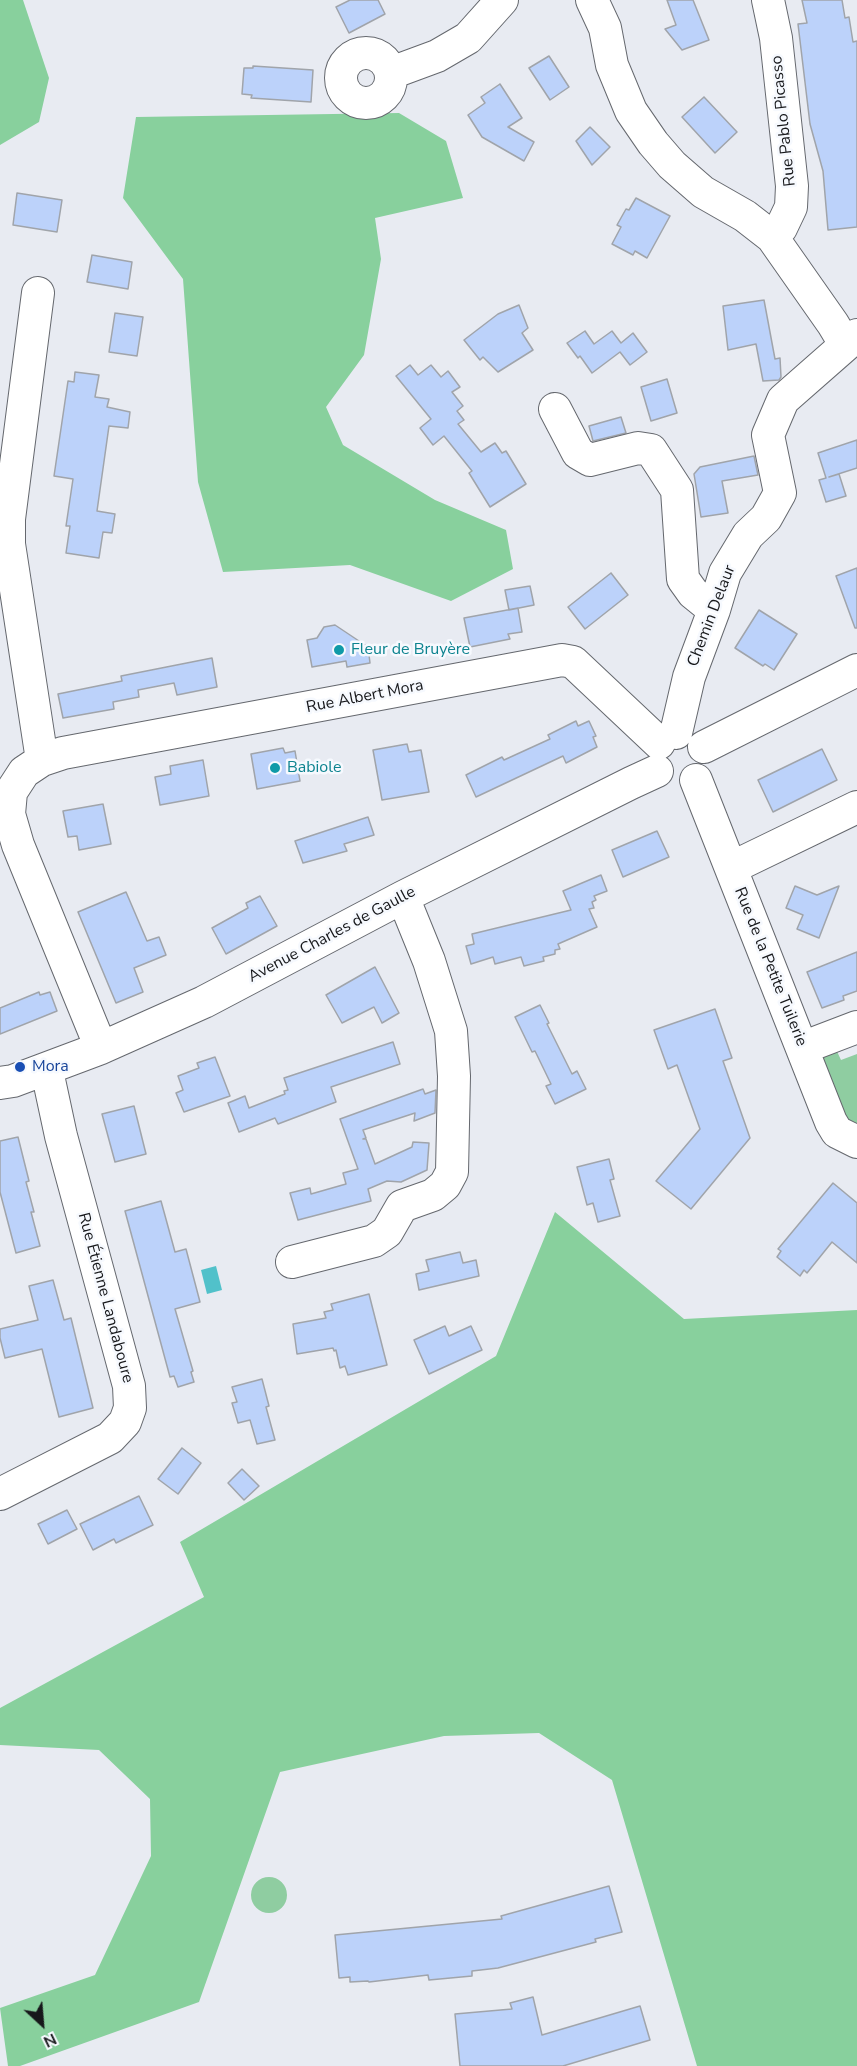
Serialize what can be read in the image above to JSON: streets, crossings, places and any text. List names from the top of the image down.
{
  "streets": {
    "street": [
      "Rue Pablo Picasso",
      "Chemin Delaur",
      "Rue Albert Mora",
      "Avenue Charles de Gaulle",
      "Rue de la Petite Tuilerie",
      "Rue Étienne Landaboure"
    ]
  },
  "crossings": [
    ["Chemin Delaur", "Rue Albert Mora"],
    ["Chemin Delaur", "Avenue Charles de Gaulle"],
    ["Chemin Delaur", "Rue de la Petite Tuilerie"],
    ["Rue Albert Mora", "Avenue Charles de Gaulle"],
    ["Rue Albert Mora", "Rue de la Petite Tuilerie"],
    ["Avenue Charles de Gaulle", "Rue de la Petite Tuilerie"],
    ["Avenue Charles de Gaulle", "Rue Étienne Landaboure"]
  ],
  "places": ["Fleur de Bruyère", "Babiole", "Mora"],
  "north": "bottom right"
}
